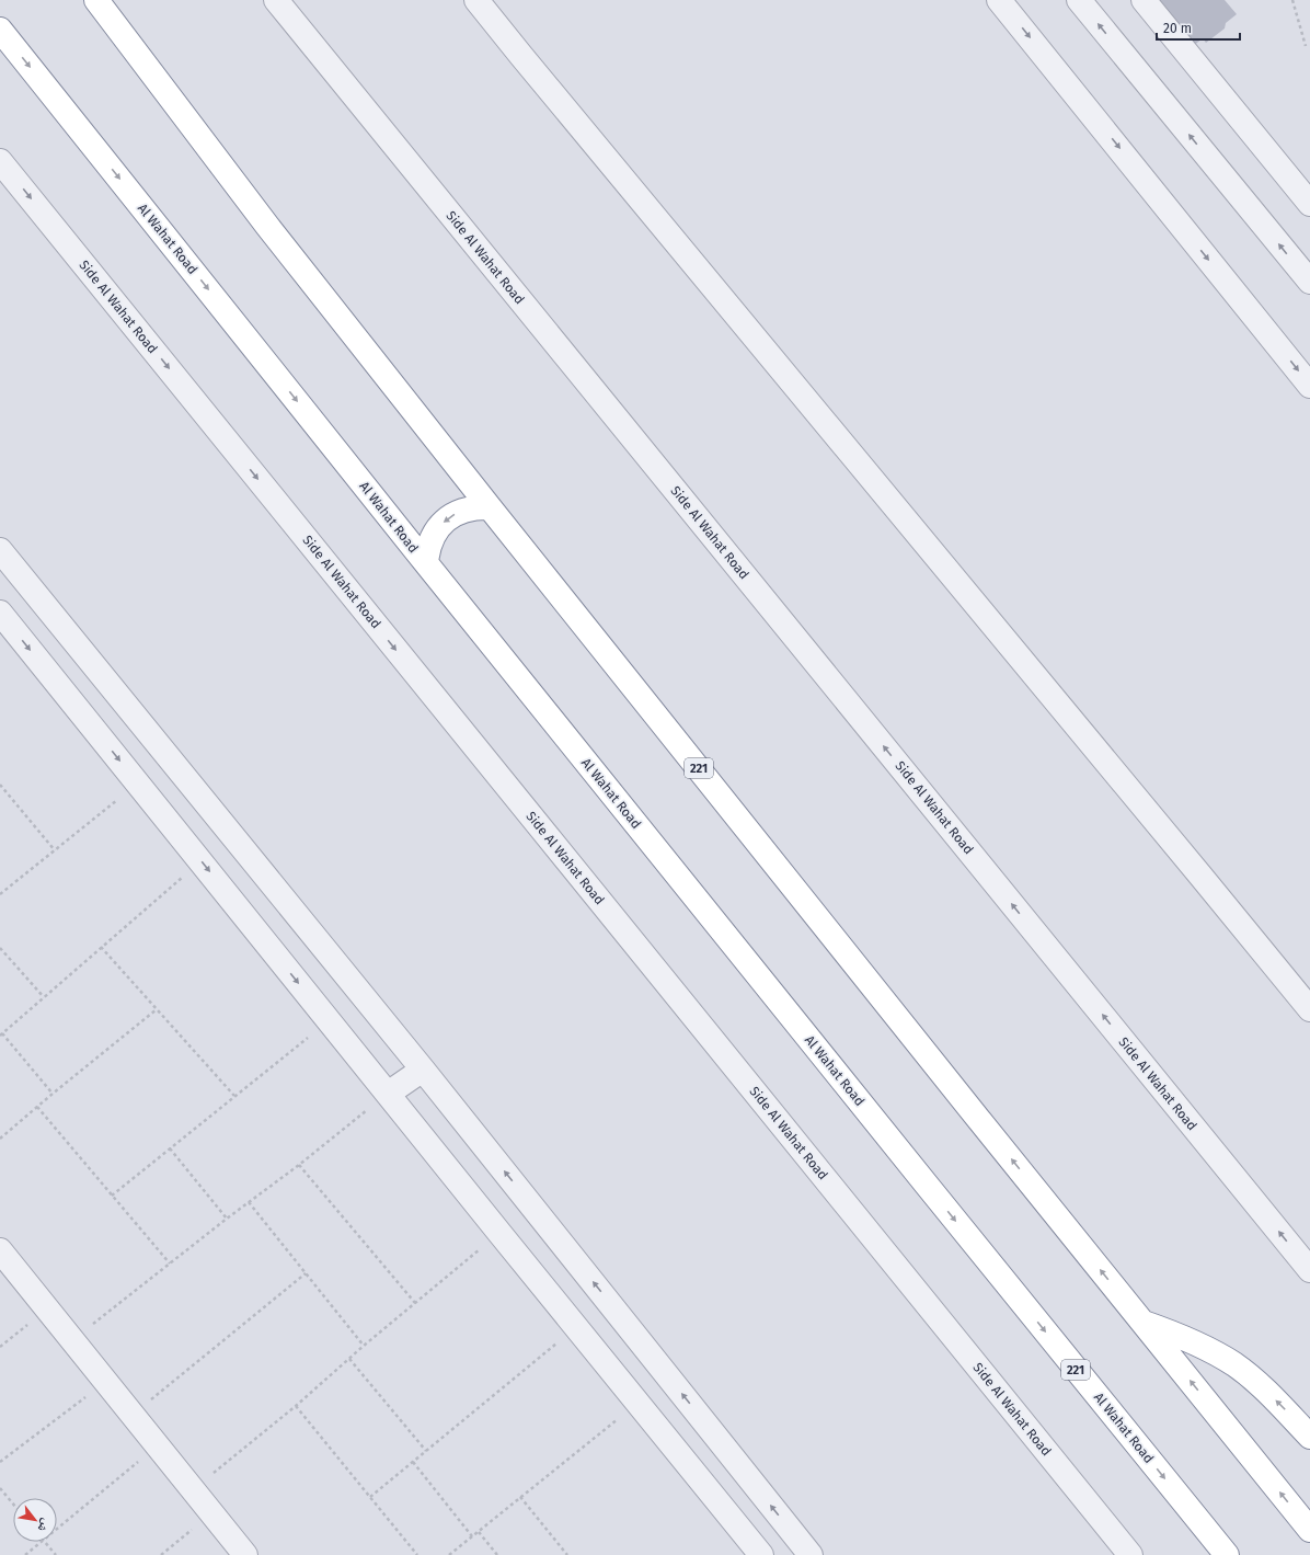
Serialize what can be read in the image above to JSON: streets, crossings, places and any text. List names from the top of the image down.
{
  "streets": {
    "highway": ["Al Wahat Road", "221"],
    "street": ["Side Al Wahat Road"]
  },
  "scale_bar": "20 m",
  "north": "bottom right"
}
